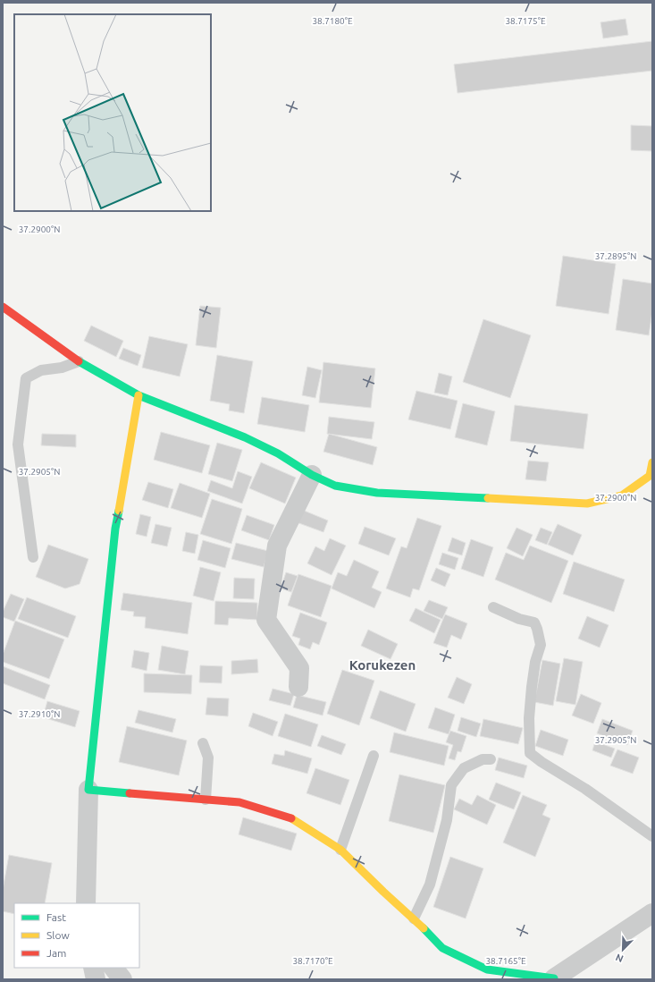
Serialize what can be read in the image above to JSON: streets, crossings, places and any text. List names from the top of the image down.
{
  "districts": ["Korukezen"],
  "legend": ["Fast", "Slow", "Jam"],
  "north": "bottom left",
  "coordinates": [
    "38.7180°E",
    "38.7175°E",
    "37.2900°N",
    "37.2895°N",
    "37.2905°N",
    "37.2910°N",
    "38.7170°E",
    "38.7165°E"
  ]
}
